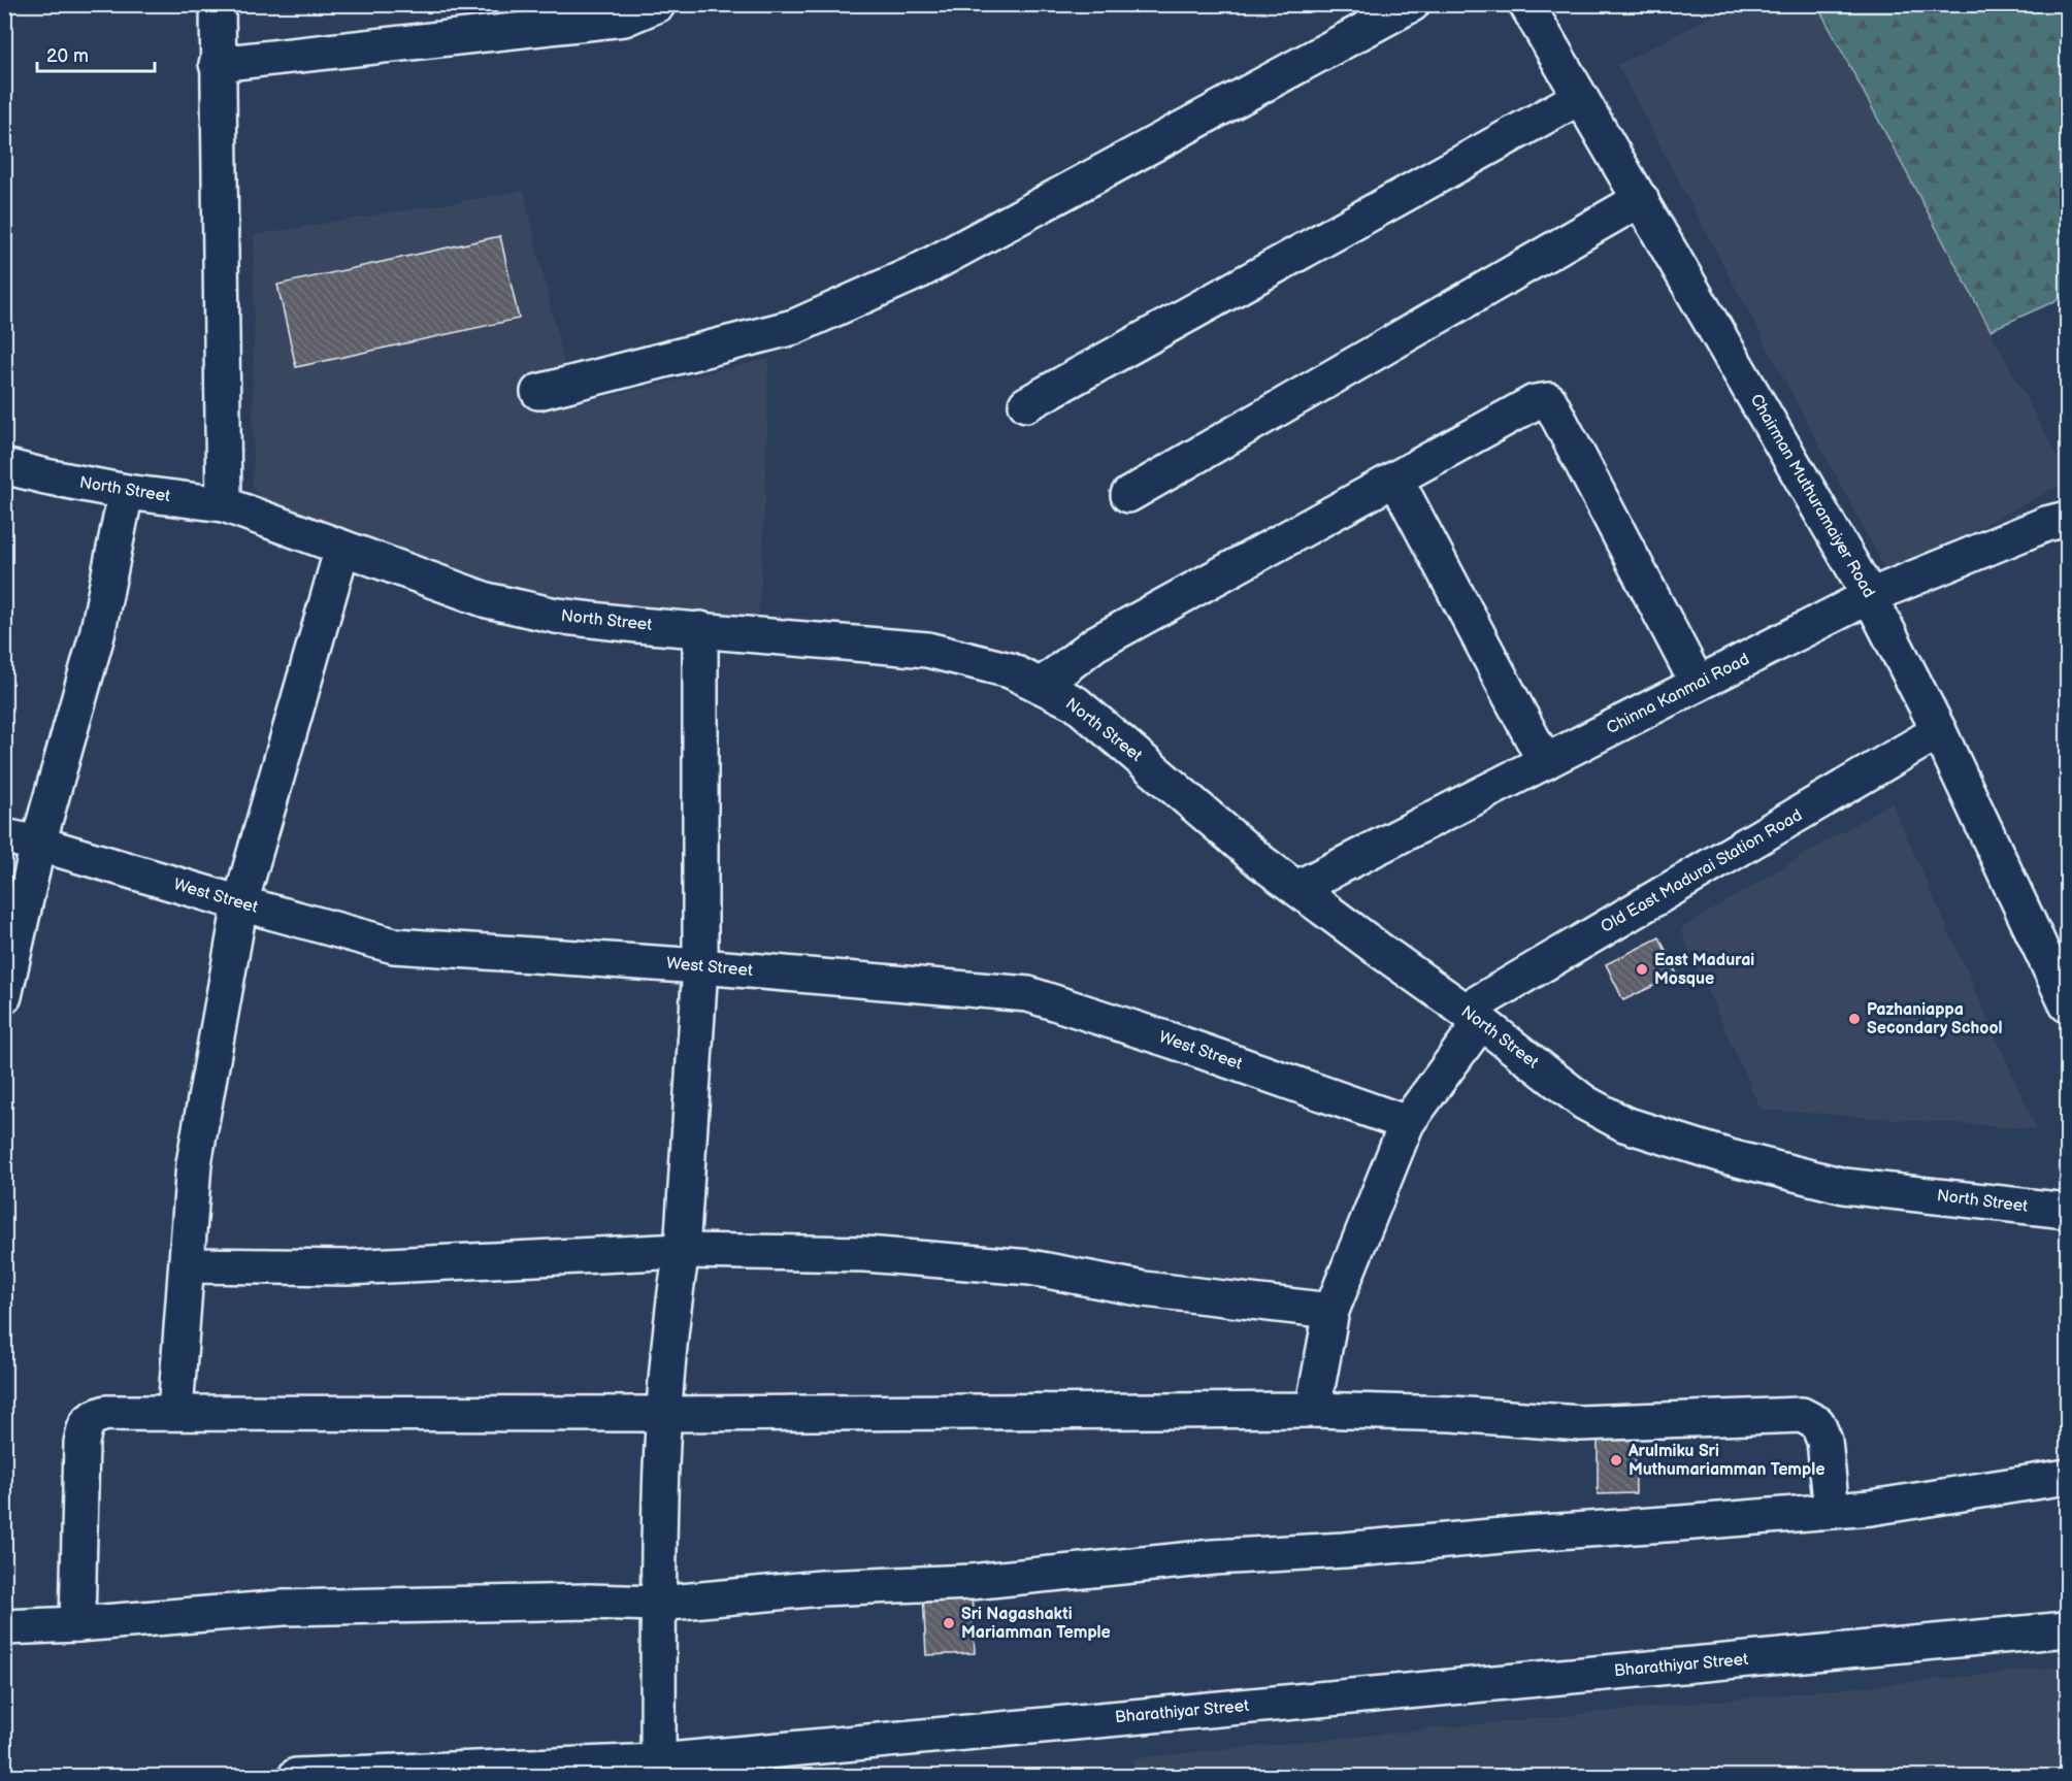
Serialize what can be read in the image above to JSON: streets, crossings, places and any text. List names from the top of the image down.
{
  "streets": {
    "street": [
      "North Street",
      "Chairman Muthuramaiyer Road",
      "Chinna Kanmai Road",
      "Old East Madurai Station Road",
      "West Street",
      "Bharathiyar Street"
    ]
  },
  "crossings": [
    ["North Street", "Chinna Kanmai Road"],
    ["North Street", "Old East Madurai Station Road"],
    ["Chairman Muthuramaiyer Road", "Chinna Kanmai Road"],
    ["Chairman Muthuramaiyer Road", "Old East Madurai Station Road"]
  ],
  "places": [
    "East Madurai Mosque",
    "Pazhaniappa Secondary School",
    "Arulmiku Sri Muthumariamman Temple",
    "Sri Nagashakti Mariamman Temple"
  ],
  "scale_bar": "20 m"
}
